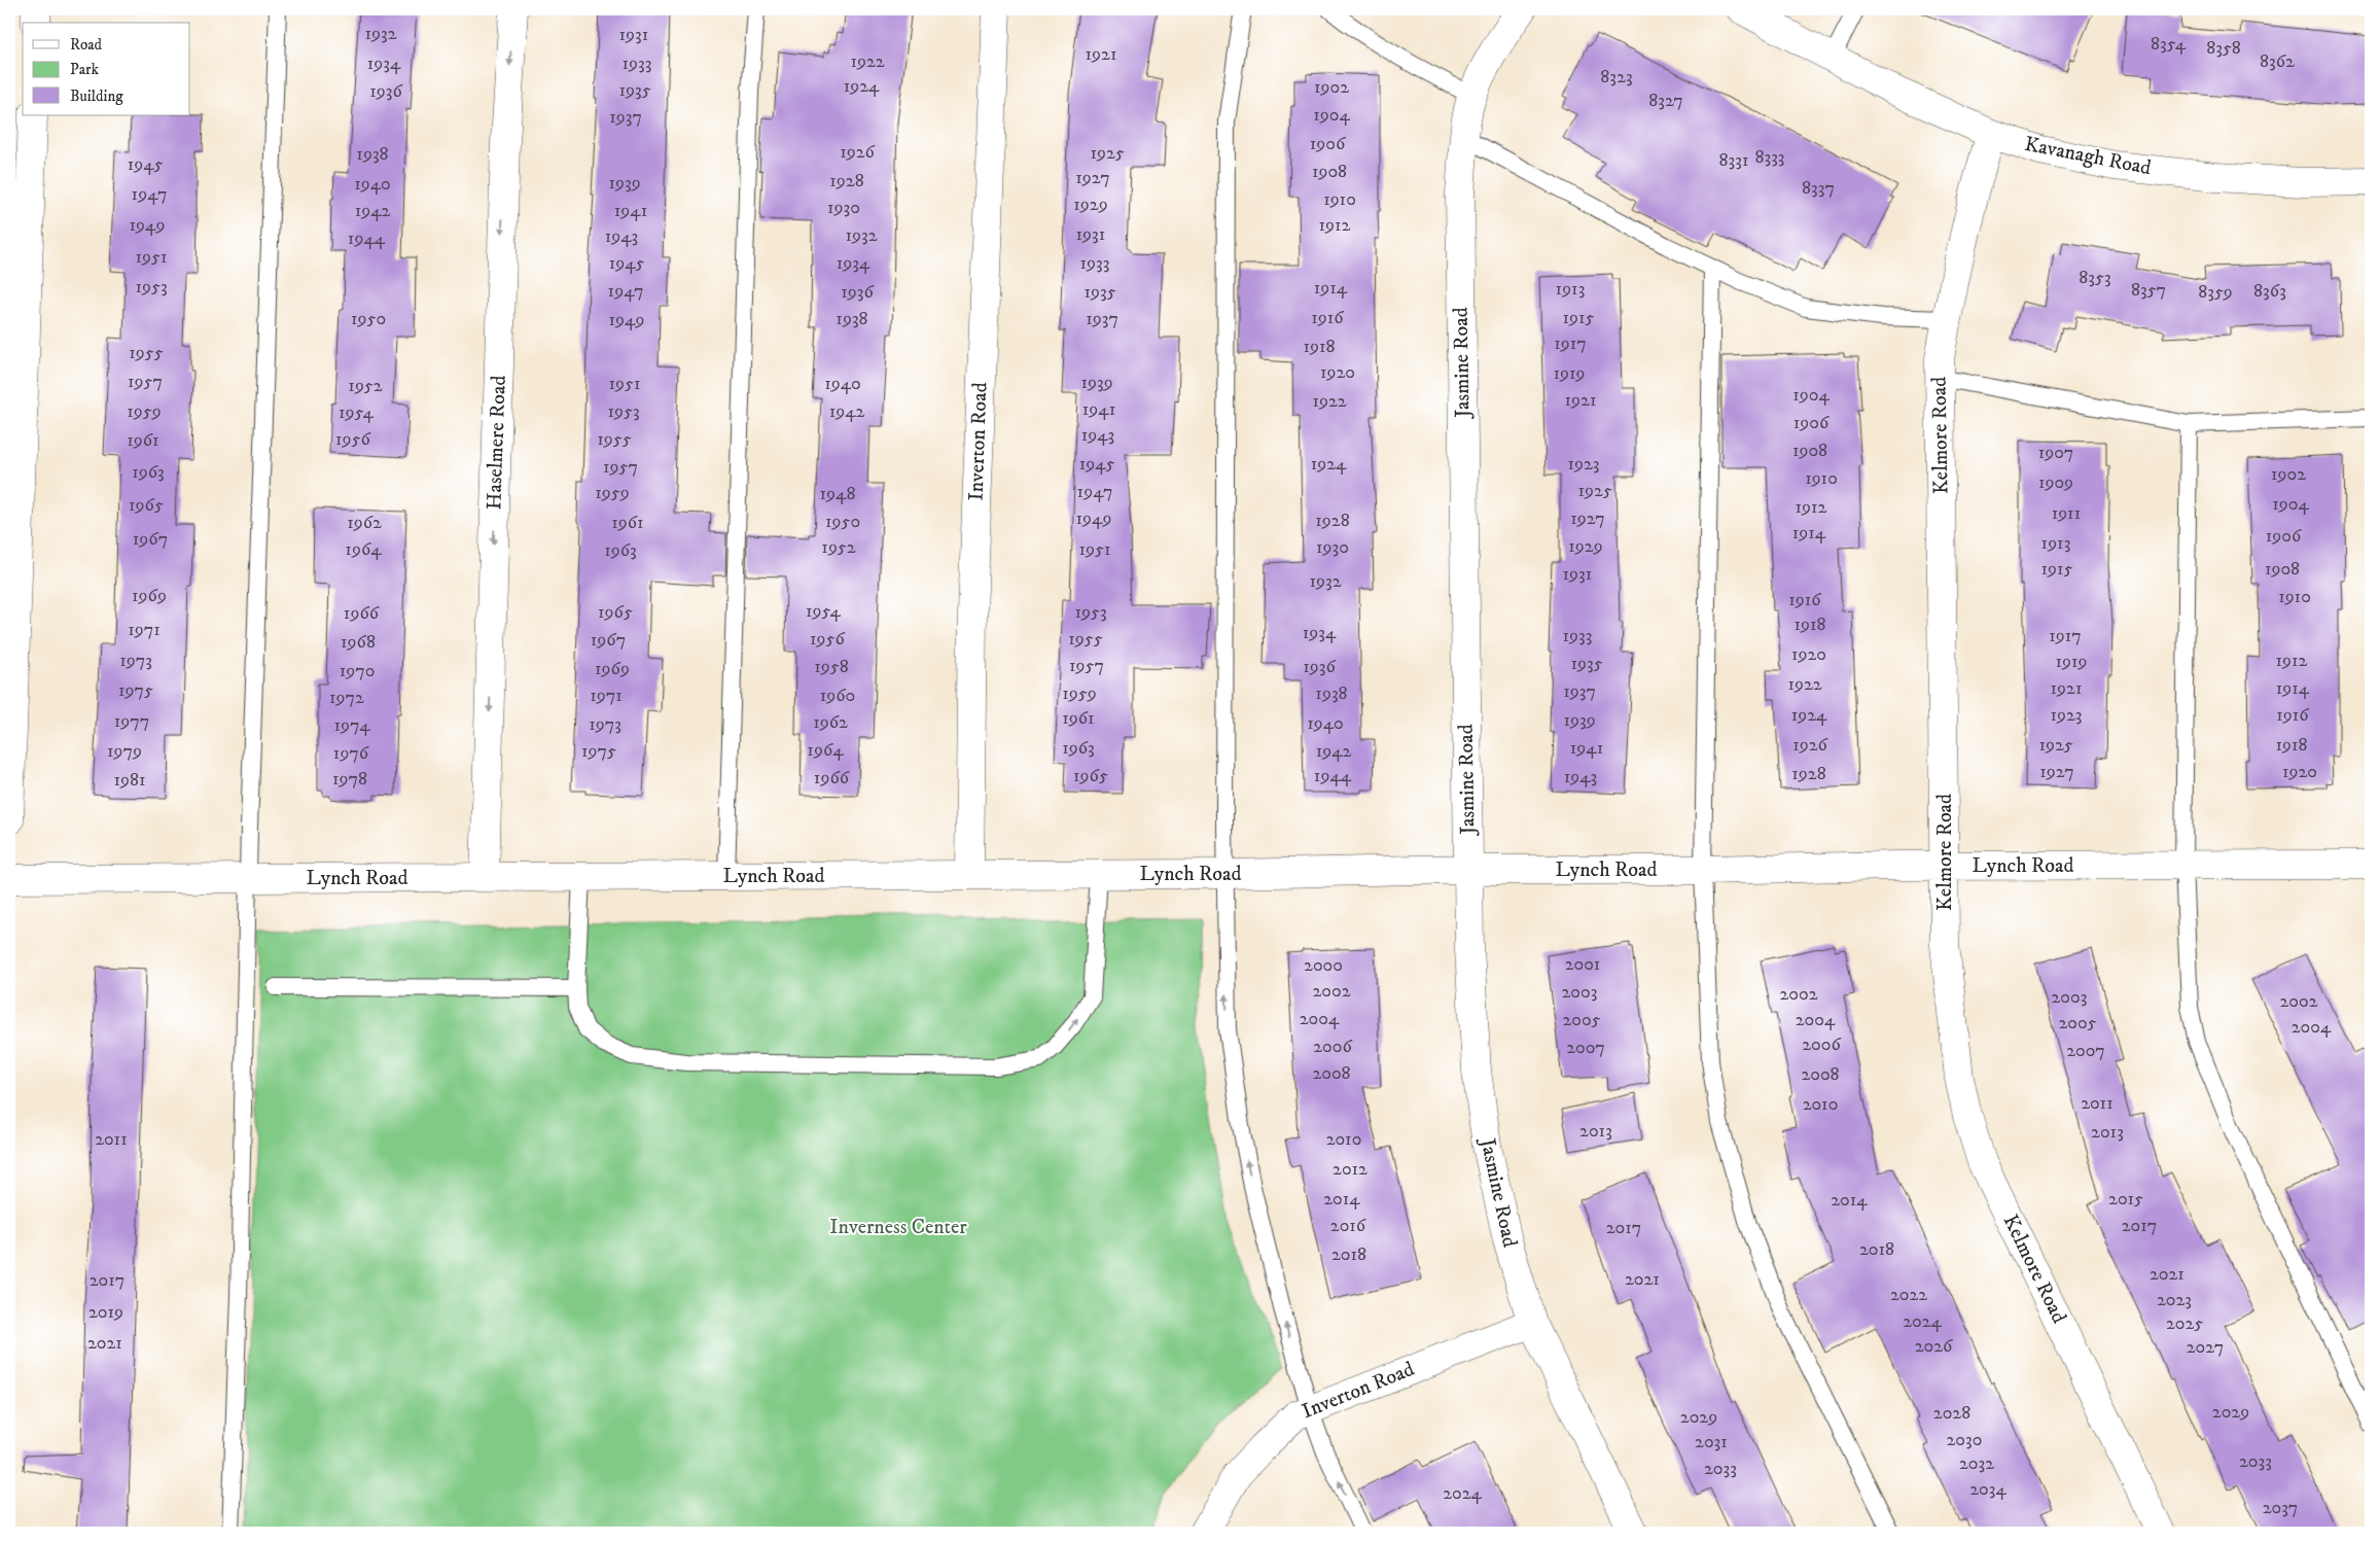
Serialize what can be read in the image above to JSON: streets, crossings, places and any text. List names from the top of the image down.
{
  "streets": {
    "street": [
      "Kavanagh Road",
      "Jasmine Road",
      "Kelmore Road",
      "Inverton Road",
      "Haselmere Road",
      "Lynch Road"
    ]
  },
  "crossings": [
    ["Kavanagh Road", "Kelmore Road"],
    ["Jasmine Road", "Inverton Road"],
    ["Jasmine Road", "Lynch Road"],
    ["Kelmore Road", "Lynch Road"],
    ["Inverton Road", "Lynch Road"],
    ["Haselmere Road", "Lynch Road"]
  ],
  "one_way": ["Haselmere Road"],
  "parks": ["Inverness Center"],
  "house_numbers": [
    "1932",
    "1931",
    "8354",
    "8358",
    "1921",
    "1922",
    "8362",
    "1934",
    "1933",
    "8323",
    "1924",
    "1902",
    "1935",
    "1936",
    "8327",
    "1904",
    "1937",
    "1906",
    "1926",
    "1925",
    "1938",
    "8333",
    "8331",
    "1945",
    "1908",
    "1927",
    "1928",
    "1939",
    "1940",
    "8337",
    "1947",
    "1910",
    "1929",
    "1930",
    "1942",
    "1941",
    "1949",
    "1912",
    "1931",
    "1932",
    "1943",
    "1944",
    "1951",
    "1945",
    "1934",
    "1933",
    "8353",
    "1953",
    "1914",
    "1913",
    "8357",
    "1947",
    "8363",
    "1936",
    "1935",
    "8359",
    "1916",
    "1915",
    "1950",
    "1938",
    "1937",
    "1949",
    "1917",
    "1918",
    "1955",
    "1920",
    "1919",
    "1957",
    "1939",
    "1951",
    "1940",
    "1952",
    "1904",
    "1921",
    "1922",
    "1941",
    "1959",
    "1953",
    "1942",
    "1954",
    "1906",
    "1943",
    "1956",
    "1955",
    "1961",
    "1908",
    "1907",
    "1945",
    "1924",
    "1923",
    "1957",
    "1963",
    "1902",
    "1910",
    "1909",
    "1925",
    "1947",
    "1959",
    "1948",
    "1904",
    "1965",
    "1912",
    "1911",
    "1949",
    "1927",
    "1928",
    "1950",
    "1962",
    "1961",
    "1914",
    "1906",
    "1967",
    "1913",
    "1929",
    "1952",
    "1930",
    "1964",
    "1951",
    "1963",
    "1915",
    "1908",
    "1931",
    "1932",
    "1969",
    "1910",
    "1916",
    "1954",
    "1965",
    "1953",
    "1966",
    "1918",
    "1971",
    "1934",
    "1933",
    "1917",
    "1956",
    "1955",
    "1967",
    "1968",
    "1920",
    "1973",
    "1912",
    "1919",
    "1935",
    "1957",
    "1958",
    "1936",
    "1969",
    "1970",
    "1922",
    "1921",
    "1914",
    "1975",
    "1937",
    "1959",
    "1938",
    "1971",
    "1960",
    "1972",
    "1924",
    "1923",
    "1916",
    "1961",
    "1939",
    "1977",
    "1962",
    "1940",
    "1973",
    "1974",
    "1926",
    "1925",
    "1918",
    "1963",
    "1941",
    "1964",
    "1979",
    "1975",
    "1942",
    "1976",
    "1927",
    "1920",
    "1928",
    "1965",
    "1944",
    "1943",
    "1966",
    "1978",
    "1981",
    "2001",
    "2000",
    "2002",
    "2003",
    "2002",
    "2003",
    "2002",
    "2004",
    "2005",
    "2004",
    "2005",
    "2004",
    "2006",
    "2006",
    "2007",
    "2007",
    "2008",
    "2008",
    "2011",
    "2010",
    "2013",
    "2013",
    "2011",
    "2010",
    "2012",
    "2014",
    "2015",
    "2014",
    "2016",
    "2017",
    "2017",
    "2018",
    "2018",
    "2021",
    "2021",
    "2017",
    "2022",
    "2023",
    "2019",
    "2024",
    "2025",
    "2021",
    "2026",
    "2027",
    "2029",
    "2028",
    "2029",
    "2030",
    "2031",
    "2033",
    "2032",
    "2033",
    "2034",
    "2024",
    "2037"
  ],
  "legend": ["Road", "Park", "Building"]
}
